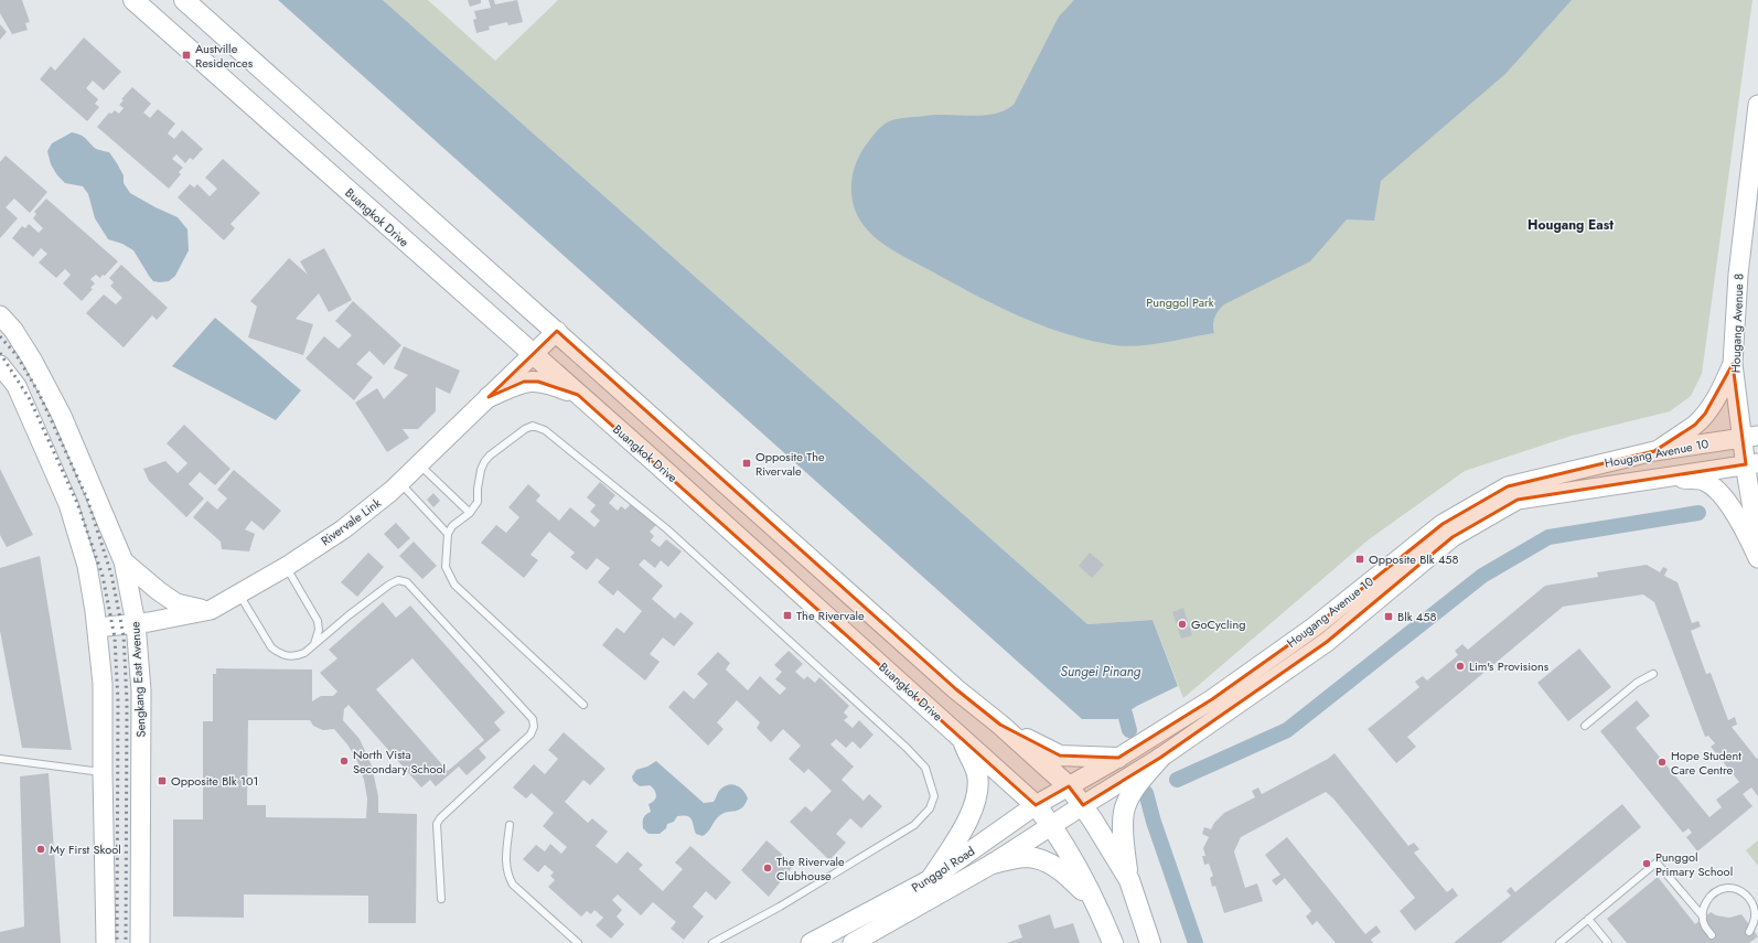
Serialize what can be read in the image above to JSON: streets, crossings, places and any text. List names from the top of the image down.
{
  "streets": {
    "main road": [
      "Buangkok Drive",
      "Hougang Avenue 8",
      "Hougang Avenue 10",
      "Rivervale Link",
      "Sengkang East Avenue",
      "Punggol Road"
    ]
  },
  "crossings": [
    ["Buangkok Drive", "Rivervale Link"],
    ["Buangkok Drive", "Punggol Road"],
    ["Hougang Avenue 8", "Hougang Avenue 10"],
    ["Hougang Avenue 10", "Punggol Road"],
    ["Rivervale Link", "Sengkang East Avenue"]
  ],
  "districts": ["Hougang East"],
  "water": ["Sungei Pinang"],
  "parks": ["Punggol Park"],
  "places": {
    "transit": [
      "Austville Residences",
      "Opposite The Rivervale",
      "Opposite Blk 458",
      "The Rivervale",
      "Blk 458",
      "Opposite Blk 101"
    ],
    "other": [
      "GoCycling",
      "Lim's Provisions",
      "North Vista Secondary School",
      "Hope Student Care Centre",
      "My First Skool",
      "Punggol Primary School",
      "The Rivervale Clubhouse"
    ]
  }
}
